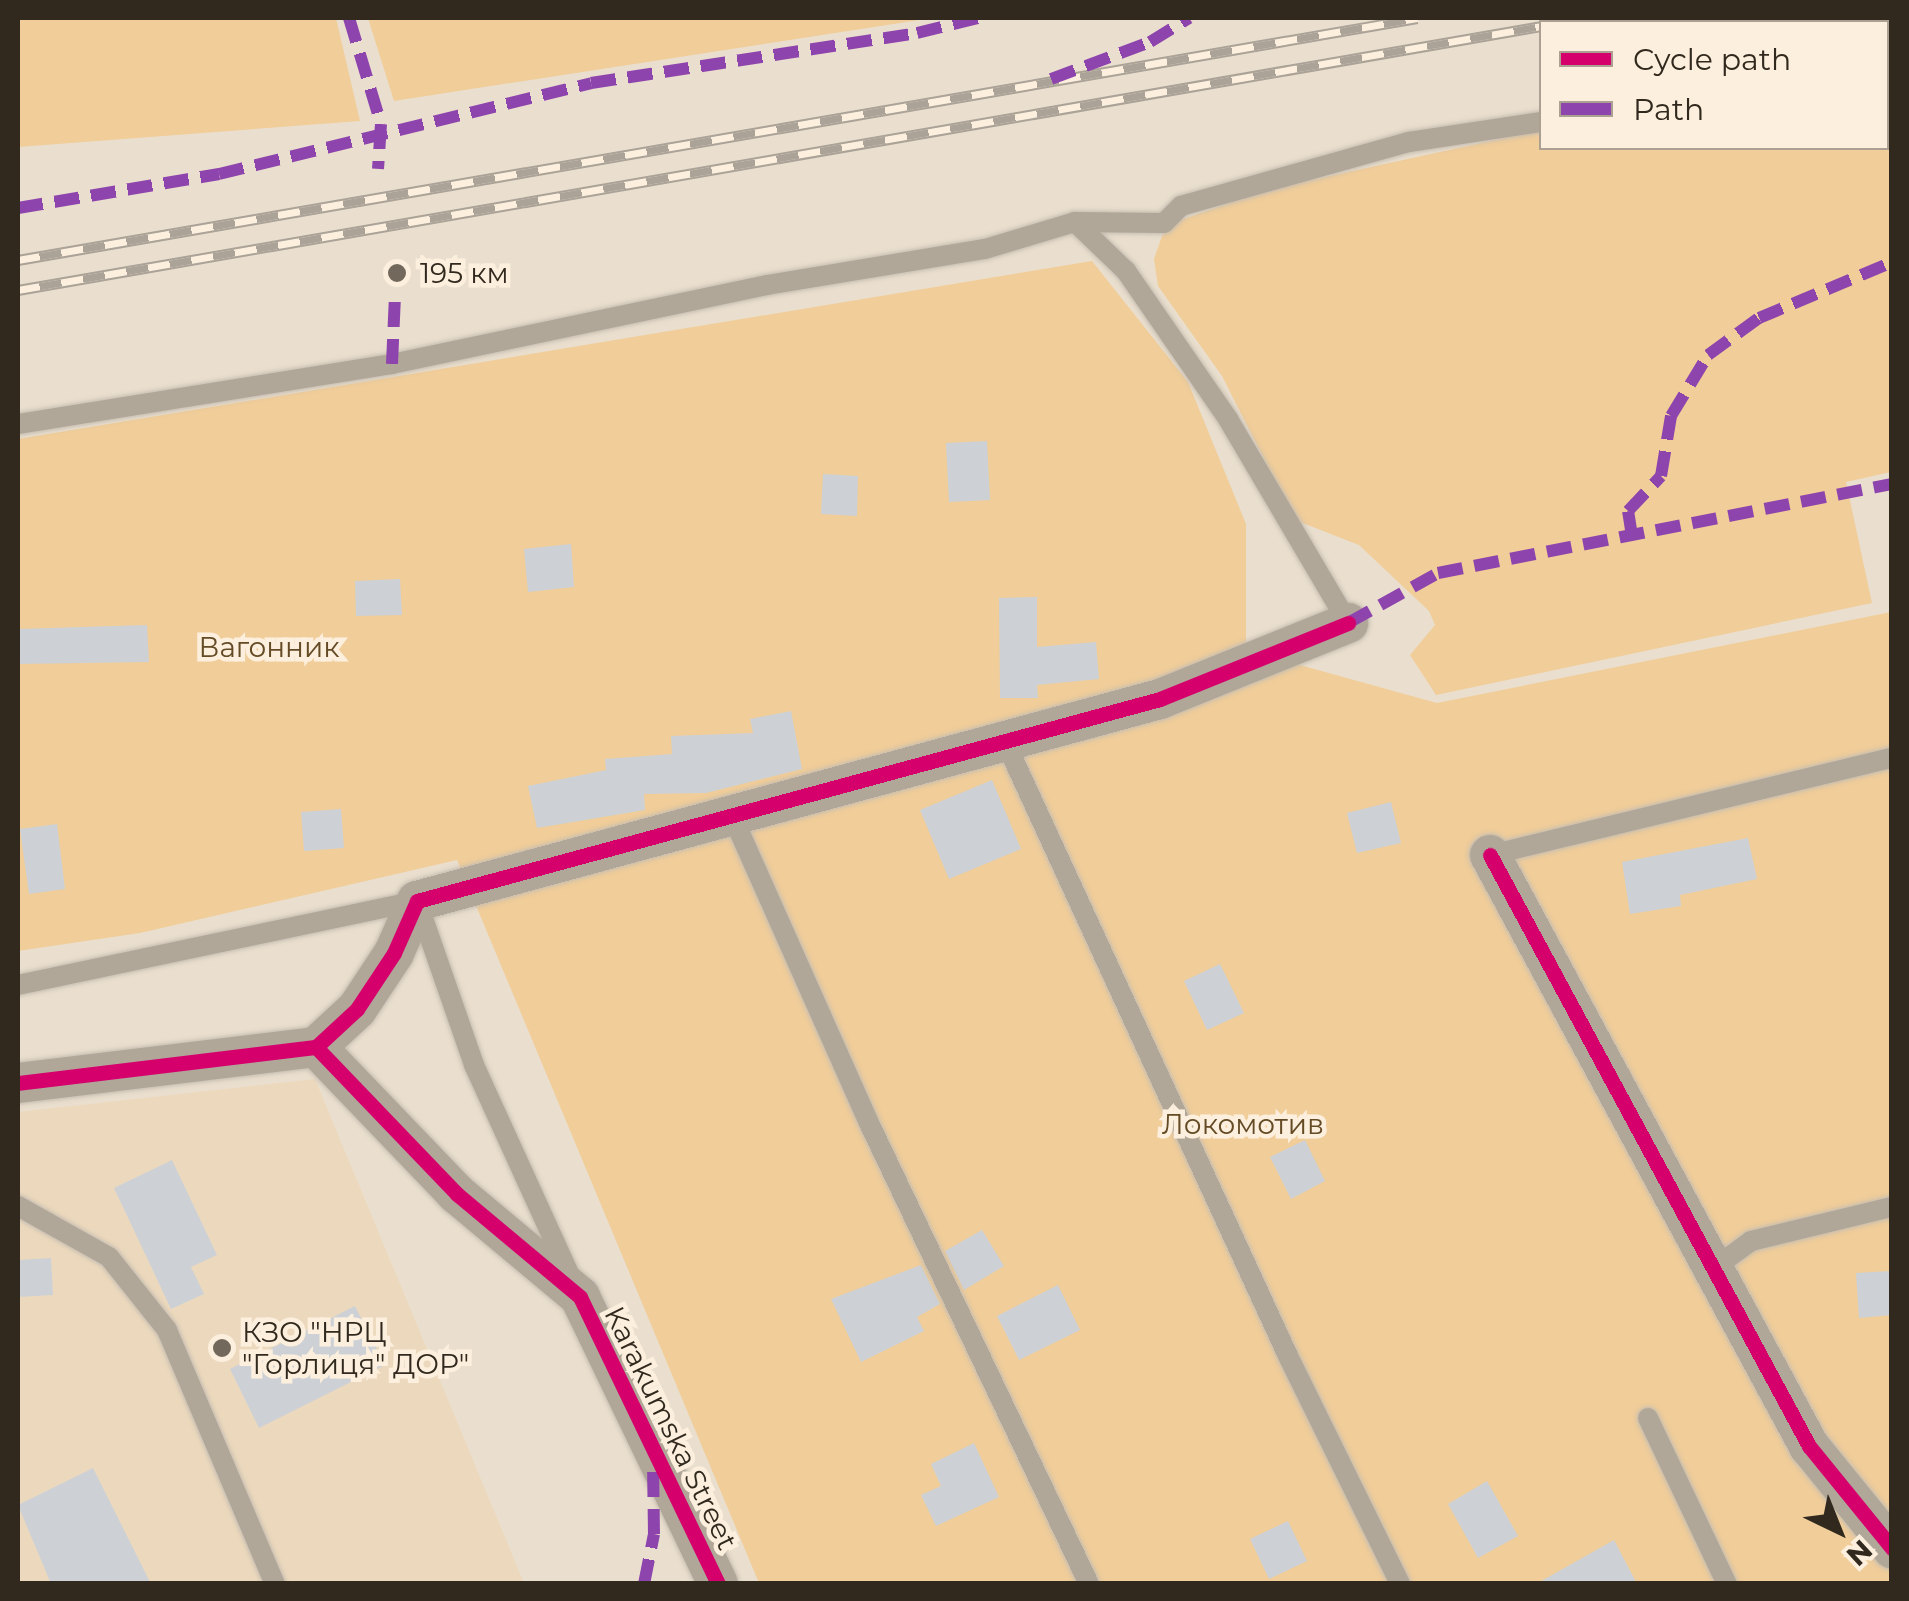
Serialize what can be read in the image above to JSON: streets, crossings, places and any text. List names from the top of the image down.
{
  "streets": {
    "street": ["Karakumska Street"]
  },
  "parks": ["Вагонник", "Локомотив"],
  "places": ["195 км", "КЗО \"НРЦ \"Горлиця\" ДОР\""],
  "legend": ["Cycle path", "Path"],
  "north": "bottom right"
}
